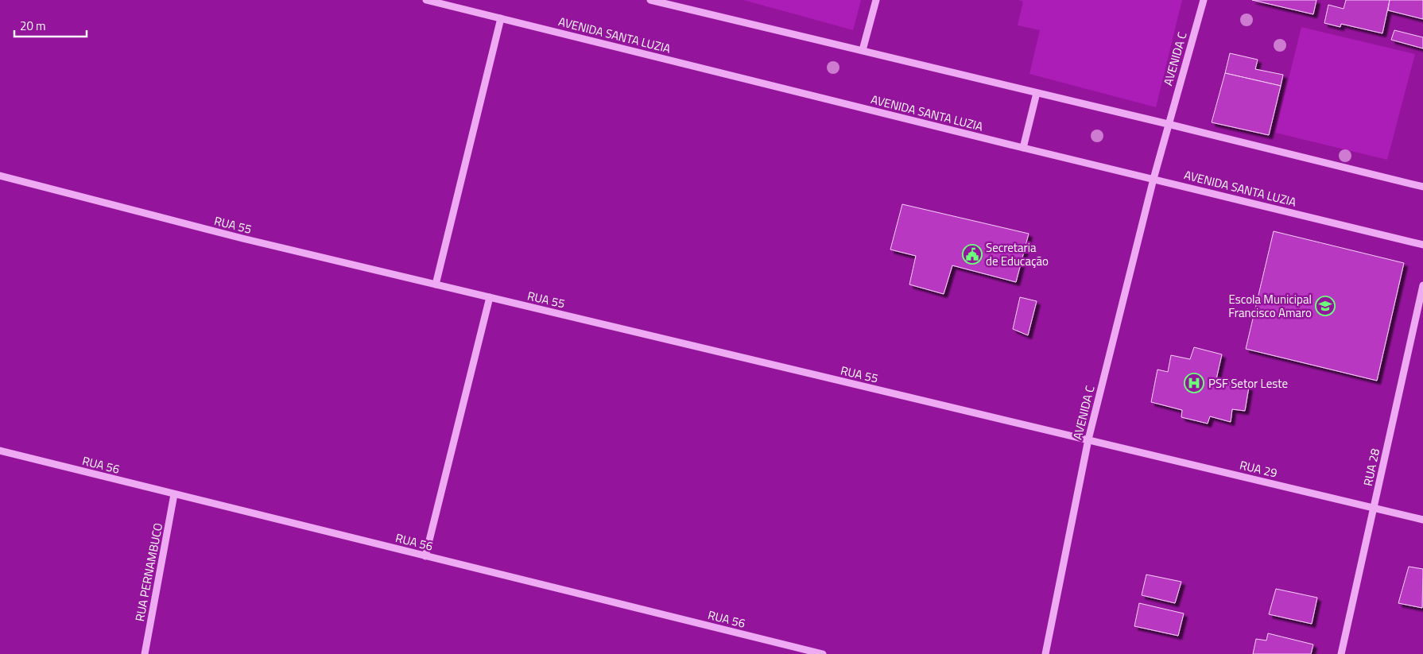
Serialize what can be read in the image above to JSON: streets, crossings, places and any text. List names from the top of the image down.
{
  "streets": {
    "street": [
      "AVENIDA SANTA LUZIA",
      "AVENIDA C",
      "RUA 55",
      "RUA 56",
      "RUA 28",
      "RUA 29",
      "RUA PERNAMBUCO"
    ]
  },
  "crossings": [
    ["AVENIDA SANTA LUZIA", "AVENIDA C"],
    ["AVENIDA C", "RUA 55"],
    ["AVENIDA C", "RUA 29"],
    ["RUA 55", "RUA 29"],
    ["RUA 56", "RUA PERNAMBUCO"],
    ["RUA 28", "RUA 29"]
  ],
  "places": {
    "public building": ["Secretaria de Educação"],
    "school or university": ["Escola Municipal Francisco Amaro"],
    "hospital": ["PSF Setor Leste"]
  },
  "scale_bar": "20 m"
}
